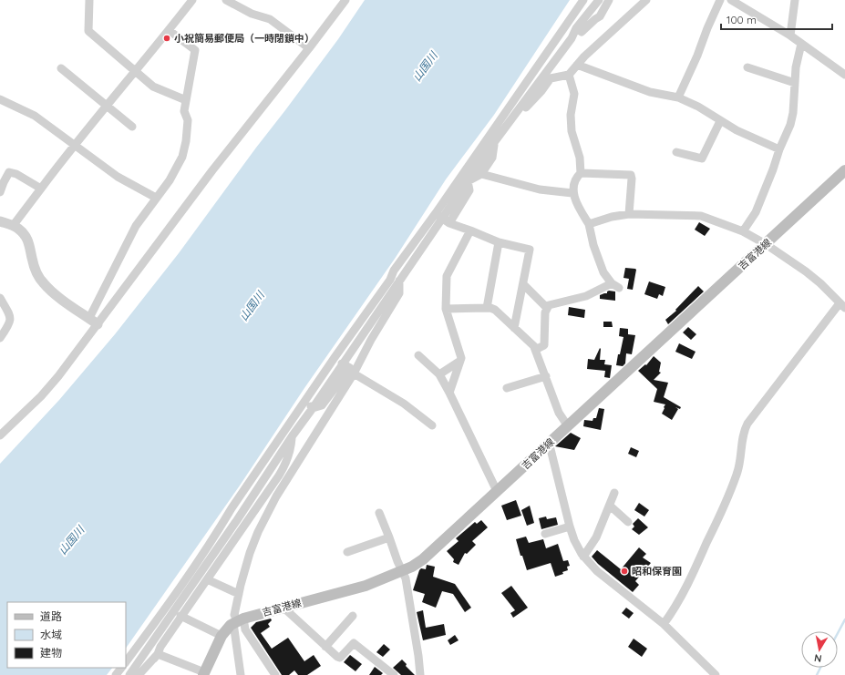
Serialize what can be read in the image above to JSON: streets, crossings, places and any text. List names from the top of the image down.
{
  "streets": {
    "main road": ["吉富港線"]
  },
  "water": ["山国川"],
  "places": ["小祝簡易郵便局（一時閉鎖中）", "昭和保育園"],
  "legend": ["道路", "水域", "建物"],
  "scale_bar": "100 m",
  "north": "bottom"
}
